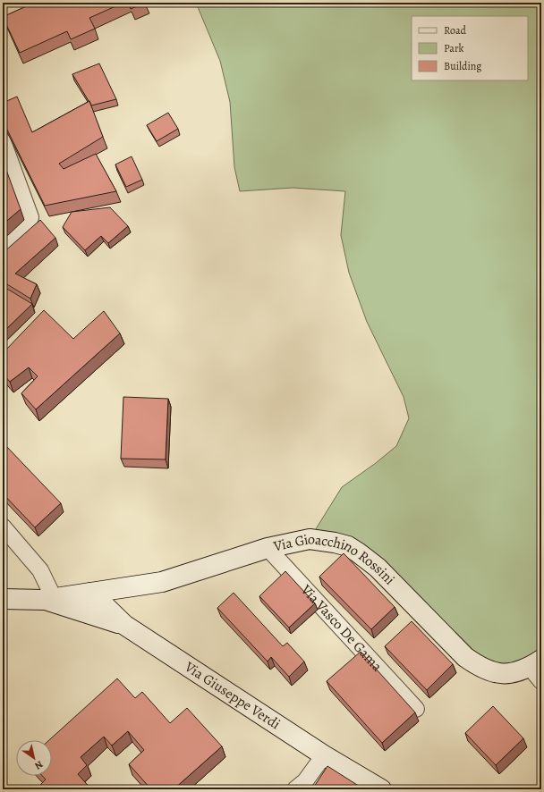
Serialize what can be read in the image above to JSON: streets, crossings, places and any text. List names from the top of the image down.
{
  "streets": {
    "street": ["Via Gioacchino Rossini", "Via Vasco De Gama", "Via Giuseppe Verdi"]
  },
  "crossings": [
    ["Via Gioacchino Rossini", "Via Vasco De Gama"],
    ["Via Gioacchino Rossini", "Via Giuseppe Verdi"]
  ],
  "legend": ["Road", "Park", "Building"],
  "north": "bottom right"
}
